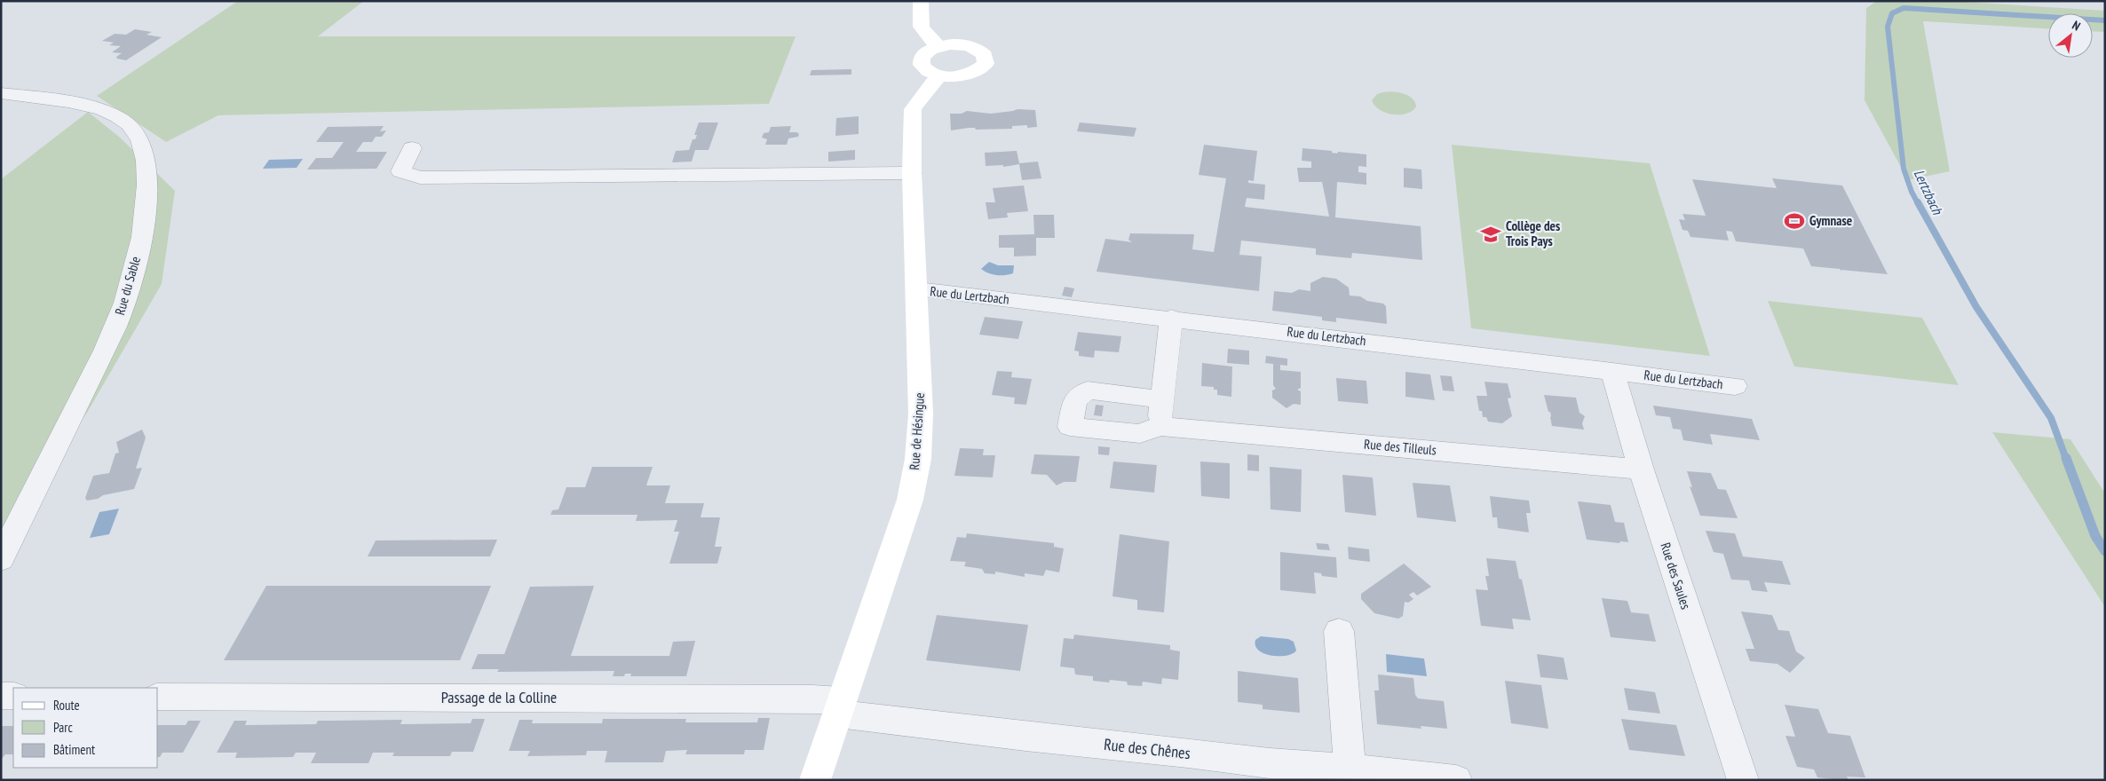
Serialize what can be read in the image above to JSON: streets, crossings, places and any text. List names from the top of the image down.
{
  "streets": {
    "main road": ["Rue de Hésingue"],
    "street": [
      "Rue du Sable",
      "Rue du Lertzbach",
      "Rue des Tilleuls",
      "Rue des Saules",
      "Passage de la Colline",
      "Rue des Chênes"
    ]
  },
  "crossings": [
    ["Rue du Lertzbach", "Rue de Hésingue"],
    ["Rue du Lertzbach", "Rue des Saules"],
    ["Rue de Hésingue", "Passage de la Colline"],
    ["Rue de Hésingue", "Rue des Chênes"],
    ["Rue des Tilleuls", "Rue des Saules"],
    ["Passage de la Colline", "Rue des Chênes"]
  ],
  "water": ["Lertzbach"],
  "places": {
    "sports": ["Gymnase"],
    "school or university": ["Collège des Trois Pays"]
  },
  "legend": ["Route", "Parc", "Bâtiment"],
  "north": "top right"
}
